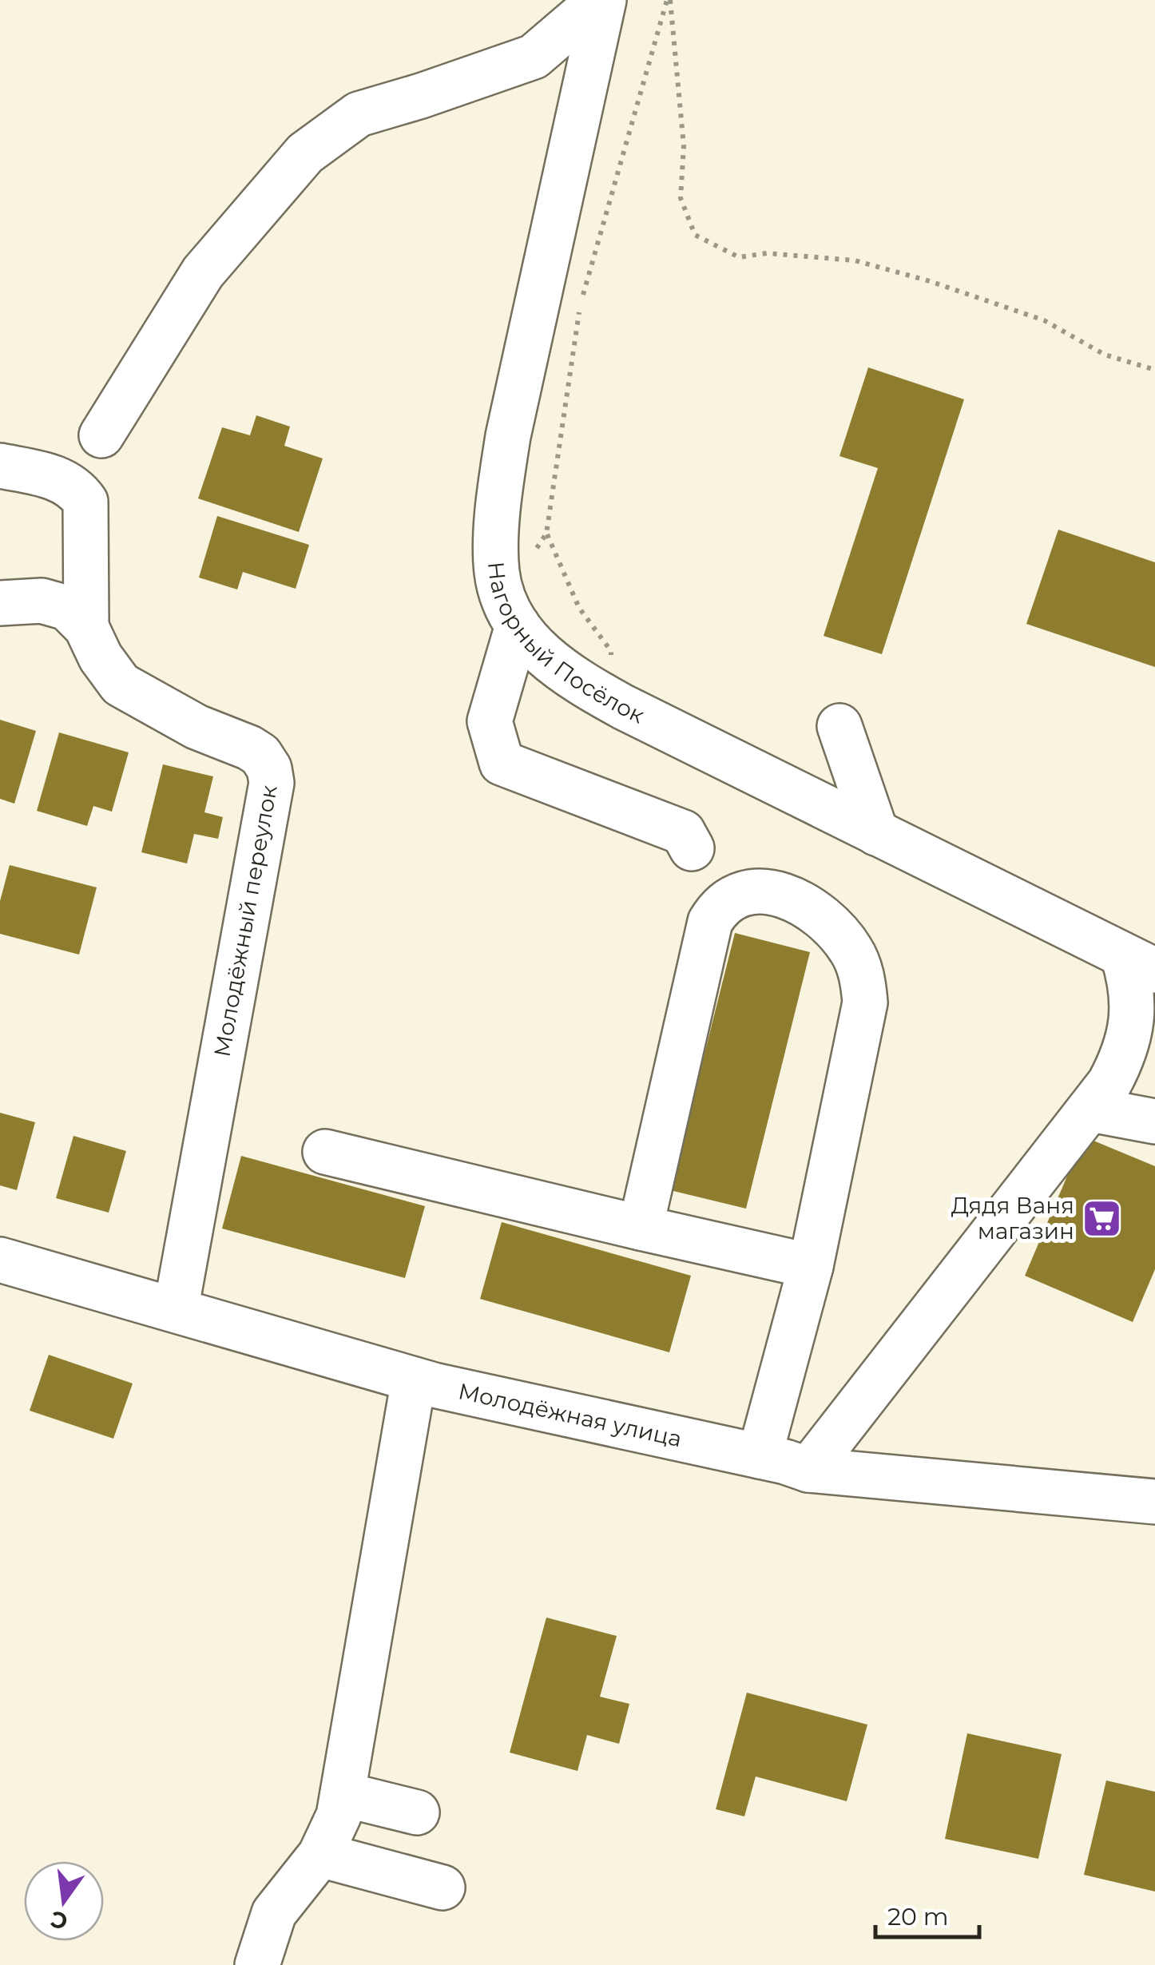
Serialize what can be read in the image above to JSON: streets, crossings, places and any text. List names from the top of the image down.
{
  "streets": {
    "street": ["Нагорный Посёлок", "Молодёжный переулок", "Молодёжная улица"]
  },
  "crossings": [
    ["Молодёжный переулок", "Молодёжная улица"]
  ],
  "places": {
    "supermarket": ["Дядя Ваня магазин"]
  },
  "scale_bar": "20 m",
  "north": "bottom"
}
